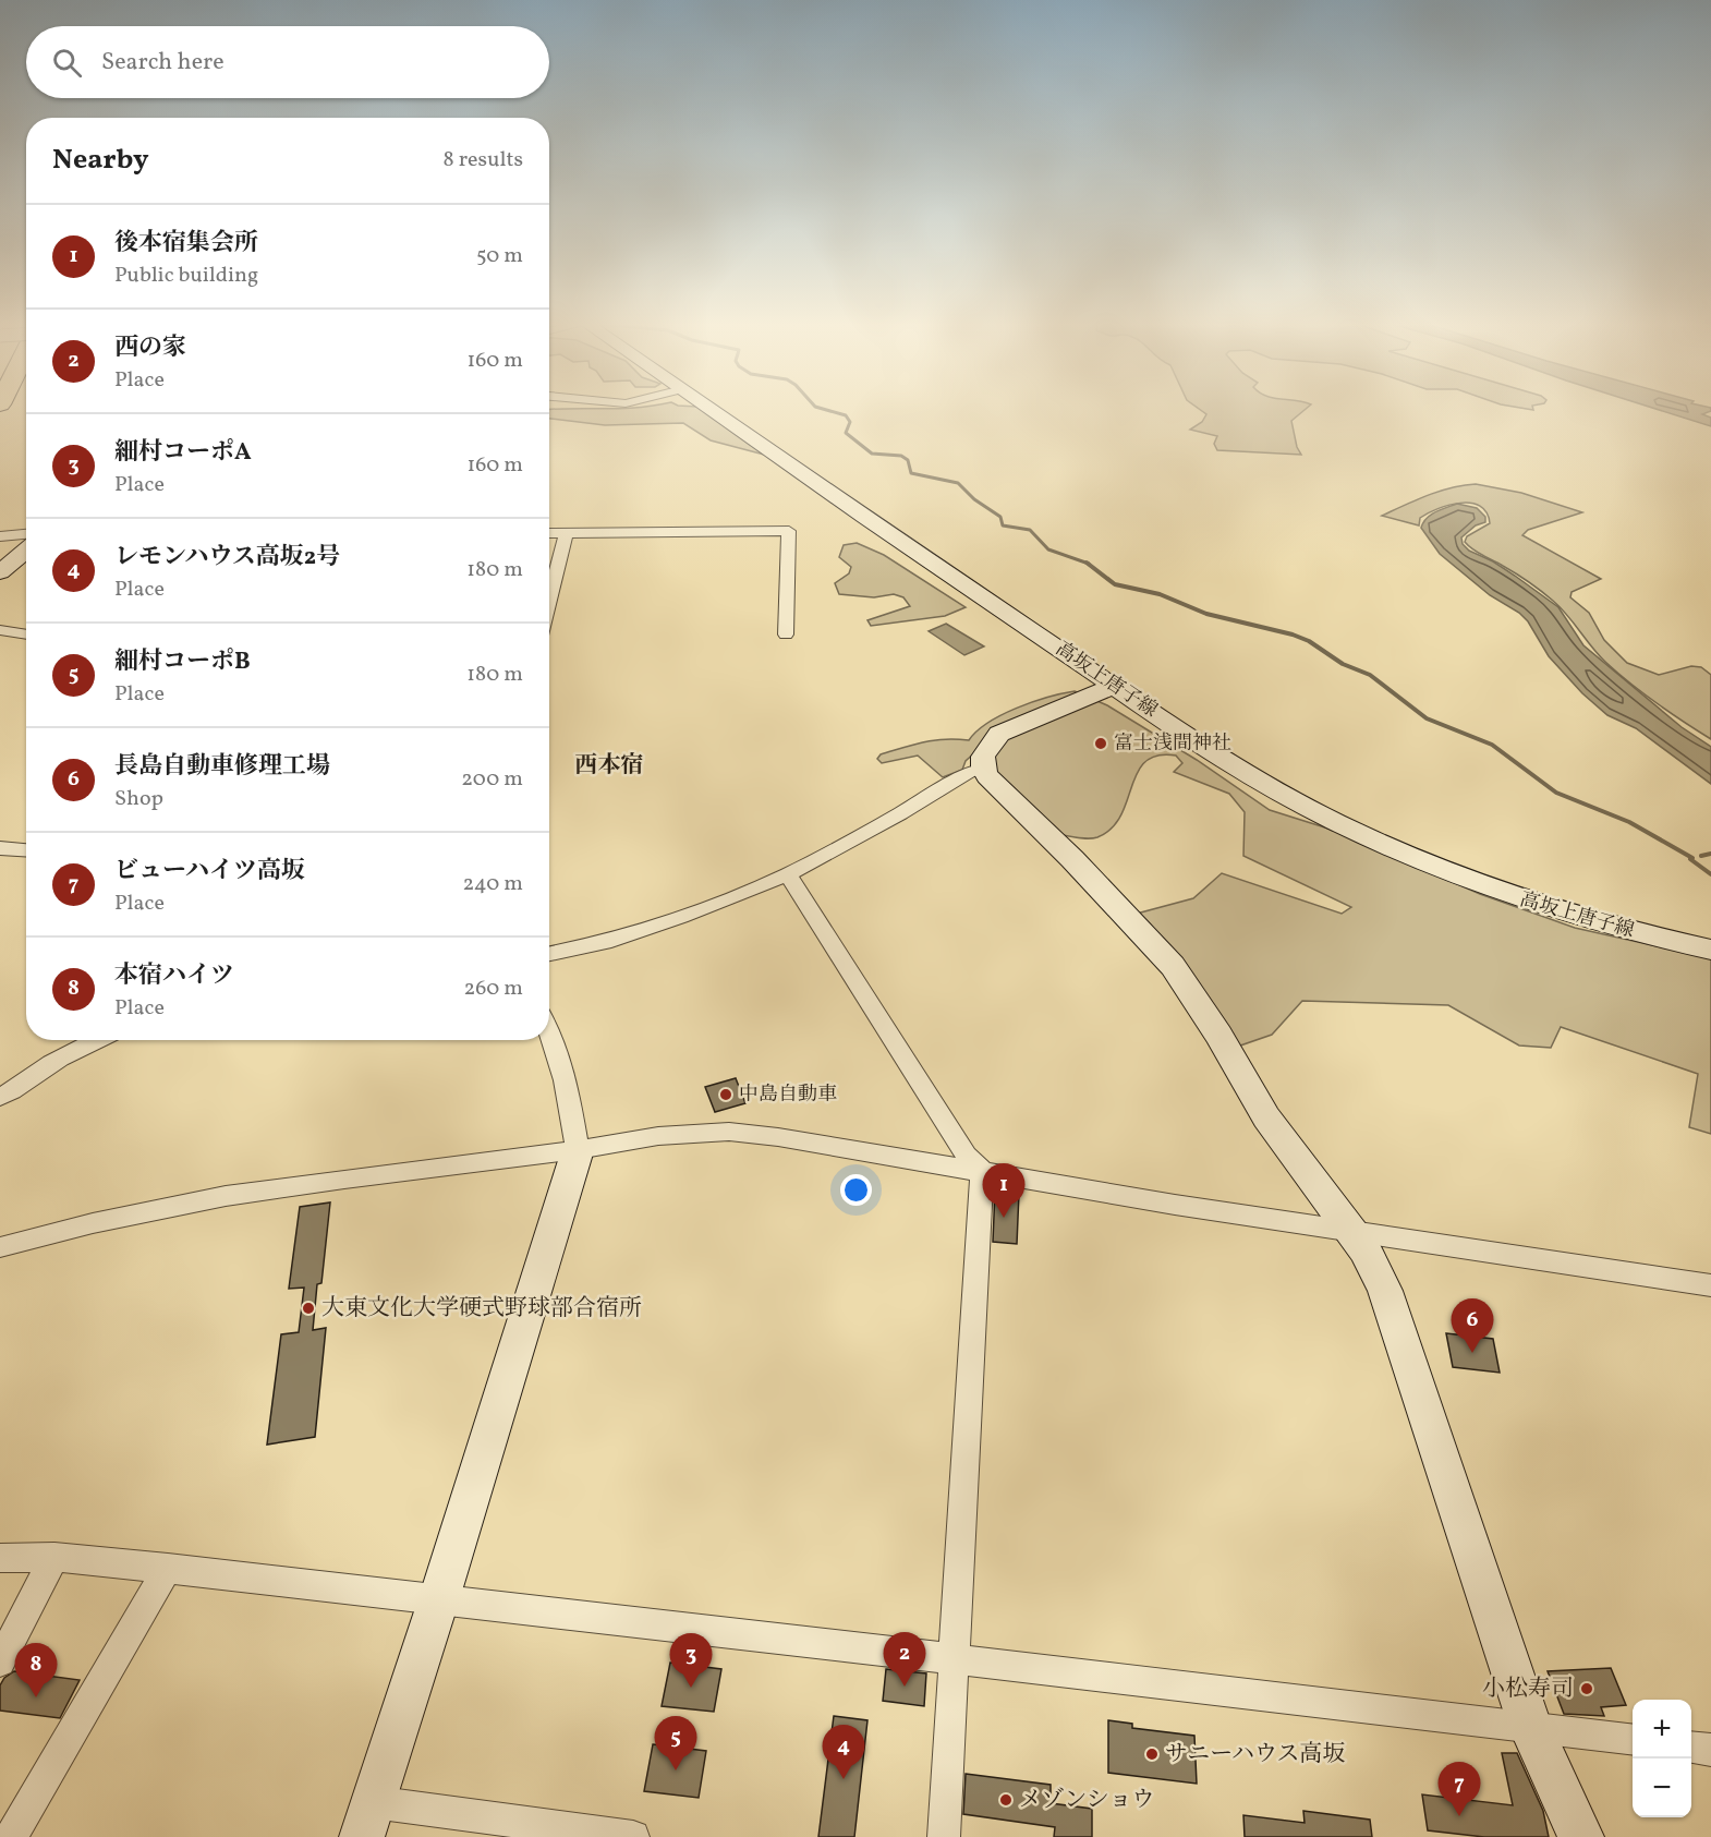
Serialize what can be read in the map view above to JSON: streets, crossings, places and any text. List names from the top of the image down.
{
  "streets": {
    "main road": ["高坂上唐子線"]
  },
  "districts": ["西本宿"],
  "places": [
    "富士浅間神社",
    "中島自動車",
    "大東文化大学硬式野球部合宿所",
    "小松寿司",
    "サニーハウス高坂",
    "メゾンショウ"
  ],
  "page": {
    "search": "Search here",
    "heading": ["Nearby", "8 results"],
    "list": [
      {
        "mark": "1",
        "name": "後本宿集会所",
        "note": "Public building",
        "value": "50 m"
      },
      {
        "mark": "2",
        "name": "西の家",
        "note": "Place",
        "value": "160 m"
      },
      {
        "mark": "3",
        "name": "細村コーポA",
        "note": "Place",
        "value": "160 m"
      },
      {
        "mark": "4",
        "name": "レモンハウス高坂2号",
        "note": "Place",
        "value": "180 m"
      },
      {
        "mark": "5",
        "name": "細村コーポB",
        "note": "Place",
        "value": "180 m"
      },
      {
        "mark": "6",
        "name": "長島自動車修理工場",
        "note": "Shop",
        "value": "200 m"
      },
      {
        "mark": "7",
        "name": "ビューハイツ高坂",
        "note": "Place",
        "value": "240 m"
      },
      {
        "mark": "8",
        "name": "本宿ハイツ",
        "note": "Place",
        "value": "260 m"
      }
    ],
    "pins": [
      "1",
      "6",
      "2",
      "3",
      "8",
      "5",
      "4",
      "7"
    ],
    "map_buttons": ["+", "−"]
  }
}
